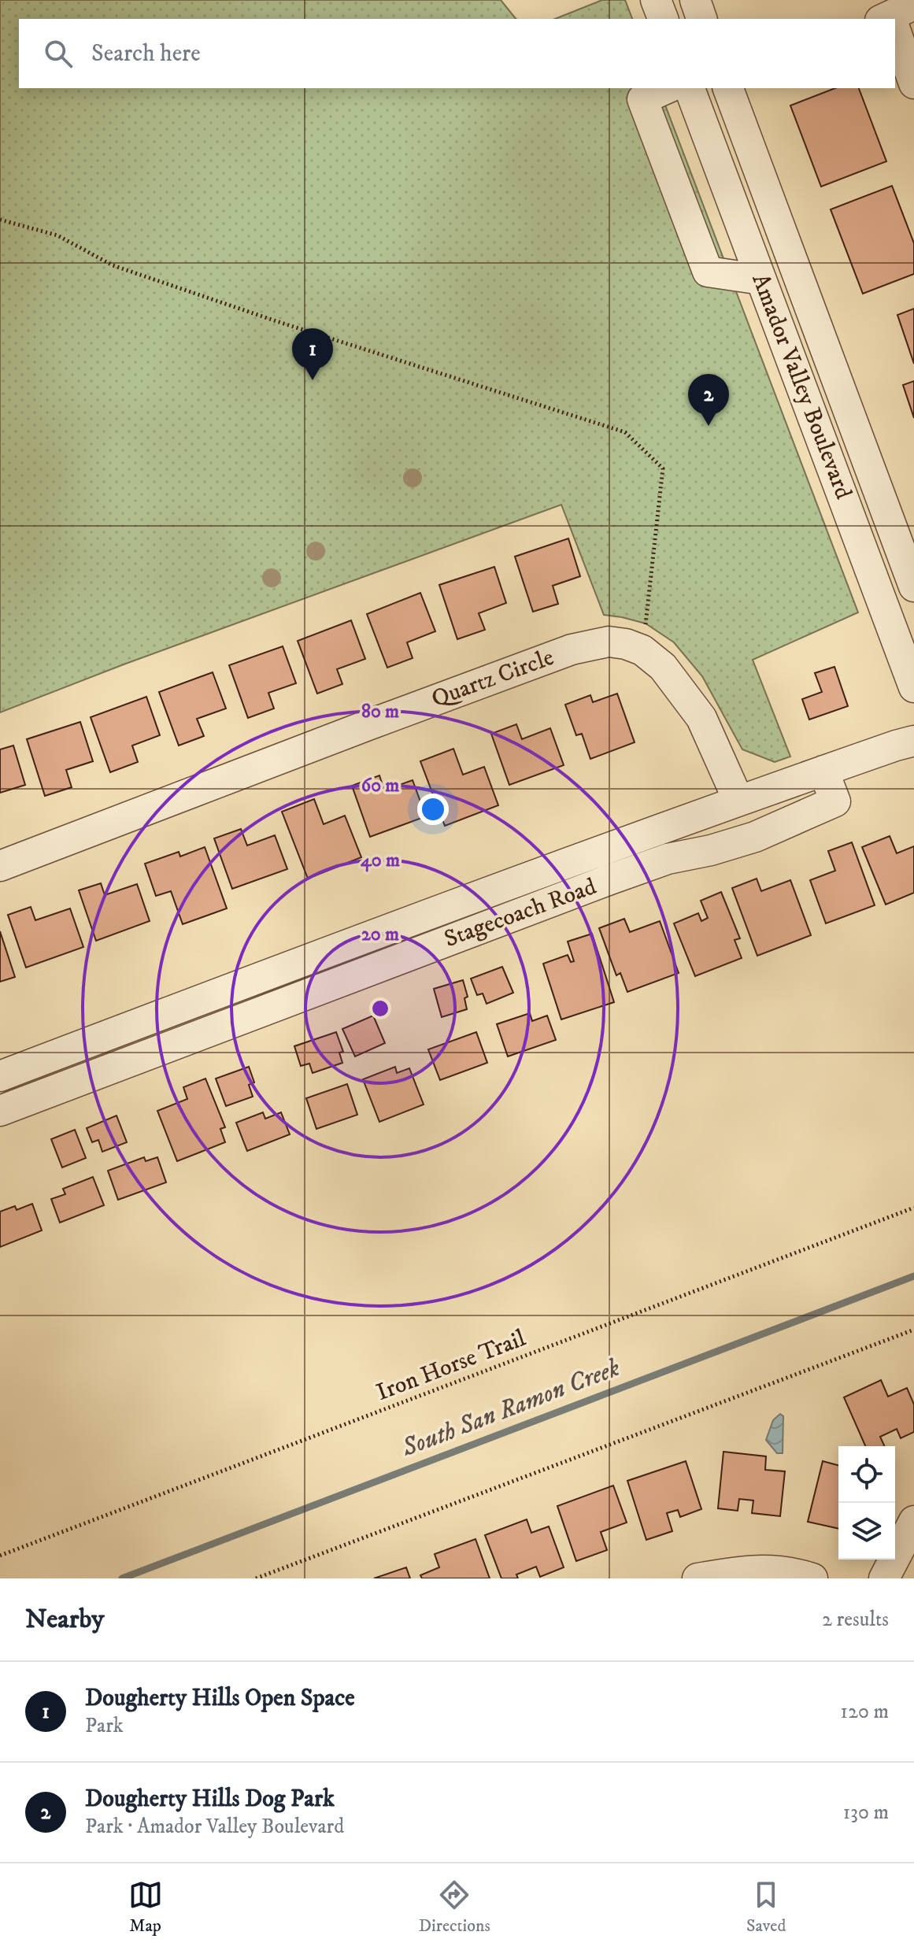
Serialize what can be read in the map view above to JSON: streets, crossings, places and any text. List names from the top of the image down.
{
  "streets": {
    "street": ["Amador Valley Boulevard", "Quartz Circle", "Stagecoach Road"],
    "path": ["Iron Horse Trail"]
  },
  "crossings": [
    ["Quartz Circle", "Stagecoach Road"]
  ],
  "water": ["South San Ramon Creek"],
  "page": {
    "search": "Search here",
    "pins": ["1", "2"],
    "heading": ["Nearby", "2 results"],
    "list": [
      {
        "mark": "1",
        "name": "Dougherty Hills Open Space",
        "note": "Park",
        "value": "120 m"
      },
      {
        "mark": "2",
        "name": "Dougherty Hills Dog Park",
        "note": "Park · Amador Valley Boulevard",
        "value": "130 m"
      }
    ],
    "nav": ["Map", "Directions", "Saved"]
  },
  "rings": [
    "80 m",
    "60 m",
    "40 m",
    "20 m"
  ]
}
